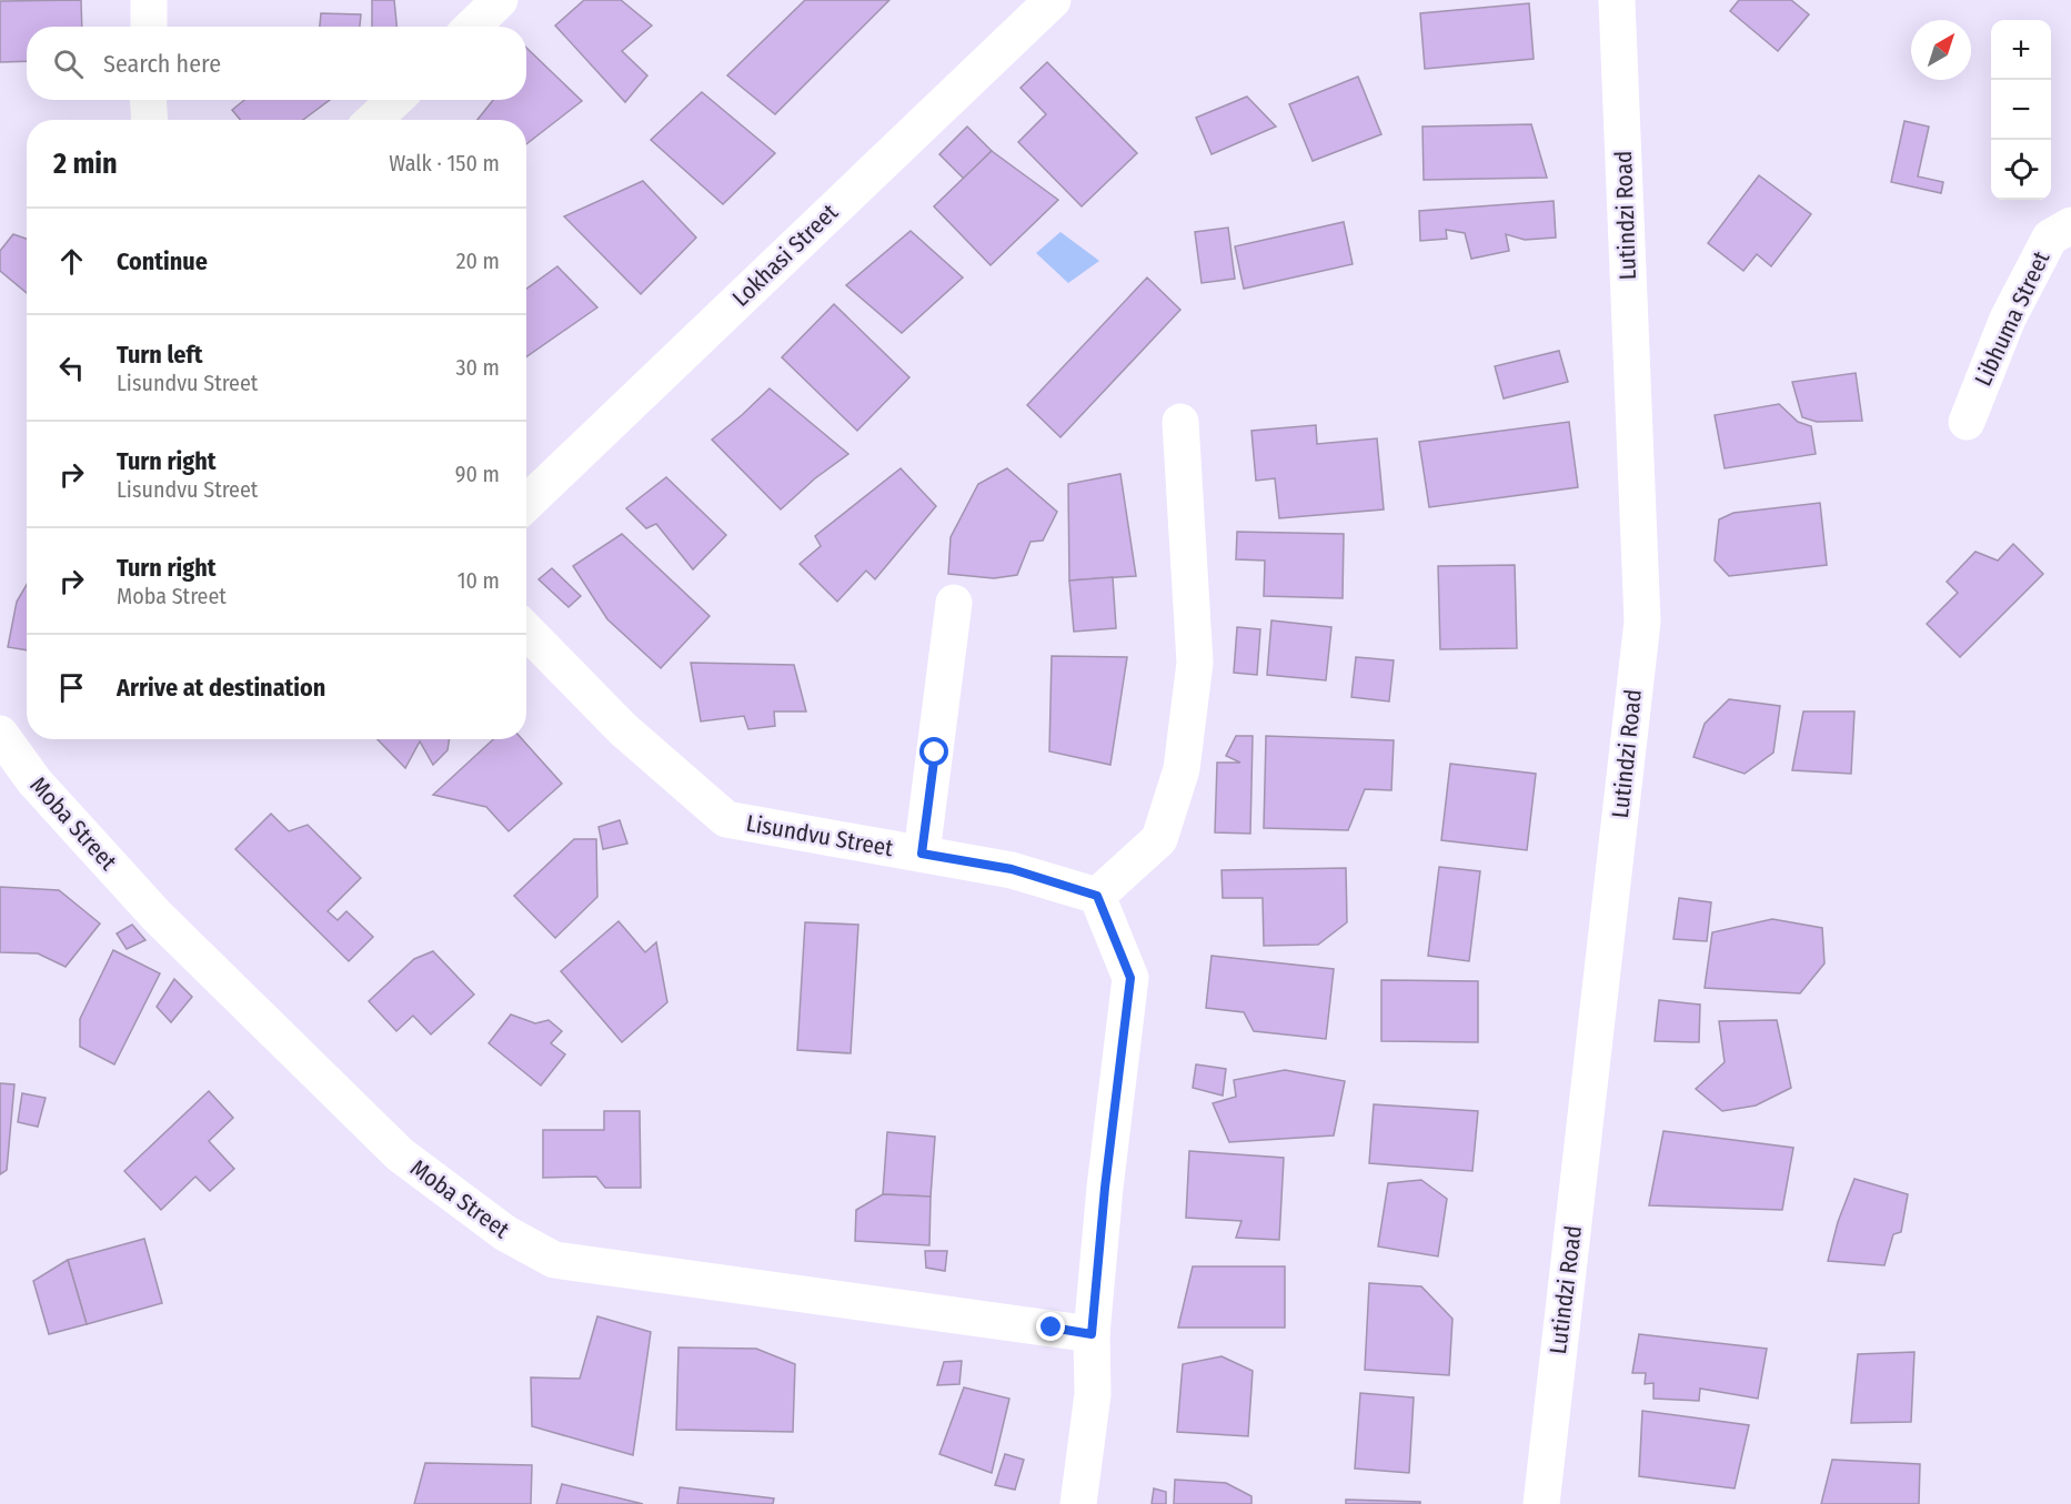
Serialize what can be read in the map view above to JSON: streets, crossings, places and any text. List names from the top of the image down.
{
  "streets": {
    "street": [
      "Lutindzi Road",
      "Lokhasi Street",
      "Libhuma Street",
      "Moba Street",
      "Lisundvu Street"
    ]
  },
  "north": "top right",
  "page": {
    "map_buttons": ["+", "−"],
    "search": "Search here",
    "heading": ["2 min", "Walk · 150 m"],
    "list": [
      ["Continue", "20 m"],
      ["Turn left", "Lisundvu Street", "30 m"],
      ["Turn right", "Lisundvu Street", "90 m"],
      ["Turn right", "Moba Street", "10 m"],
      "Arrive at destination"
    ]
  }
}
